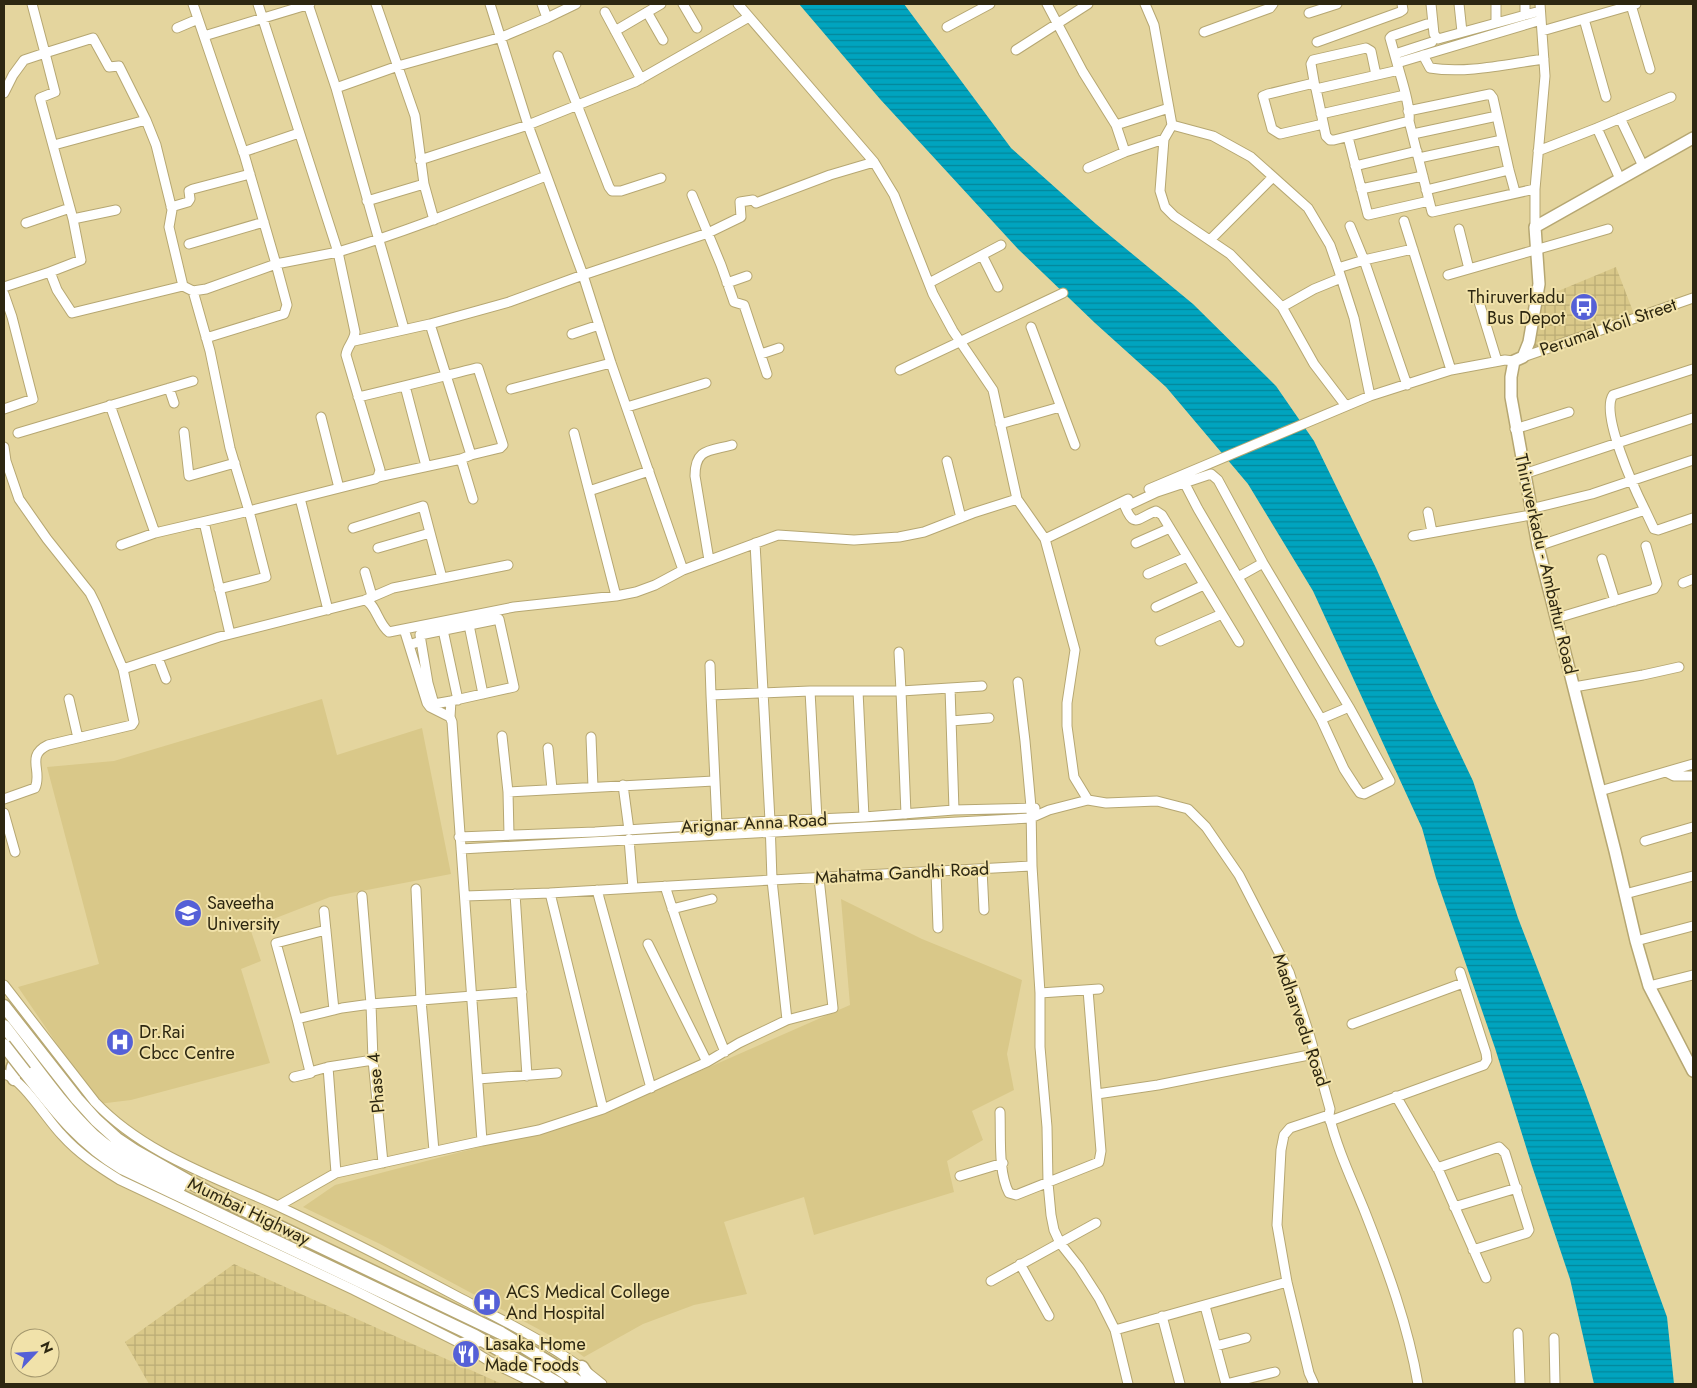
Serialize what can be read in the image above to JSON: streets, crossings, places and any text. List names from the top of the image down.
{
  "streets": {
    "highway": ["Mumbai Highway"],
    "main road": ["Thiruverkadu - Ambattur Road"],
    "street": [
      "Perumal Koil Street",
      "Arignar Anna Road",
      "Mahatma Gandhi Road",
      "Madharvedu Road",
      "Phase 4"
    ]
  },
  "crossings": [
    ["Perumal Koil Street", "Thiruverkadu - Ambattur Road"],
    ["Arignar Anna Road", "Madharvedu Road"]
  ],
  "places": {
    "bus stop": ["Thiruverkadu Bus Depot"],
    "school or university": ["Saveetha University"],
    "hospital": ["Dr.Rai Cbcc Centre", "ACS Medical College And Hospital"],
    "restaurant": ["Lasaka Home Made Foods"]
  },
  "north": "top right"
}
